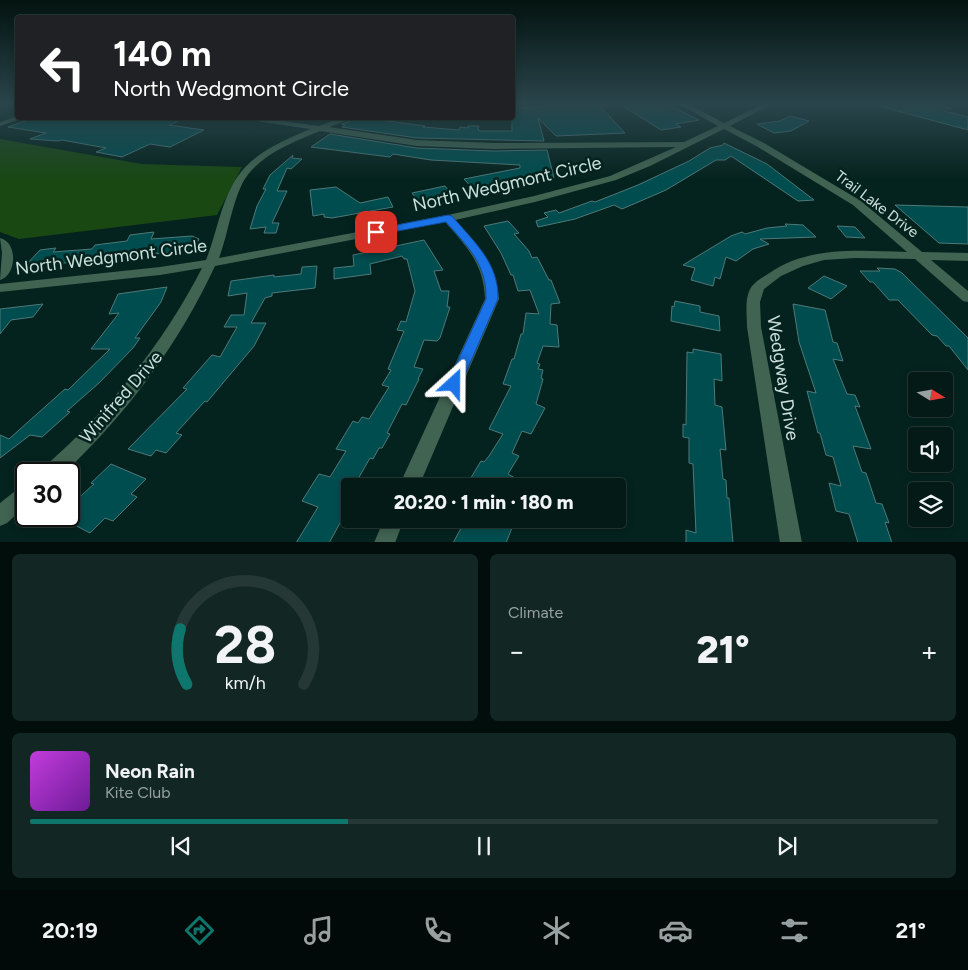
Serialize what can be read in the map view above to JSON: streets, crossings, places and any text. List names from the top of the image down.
{
  "streets": {
    "street": [
      "North Wedgmont Circle",
      "Trail Lake Drive",
      "Wedgway Drive",
      "Winifred Drive"
    ]
  },
  "crossings": [
    ["North Wedgmont Circle", "Winifred Drive"],
    ["Trail Lake Drive", "Wedgway Drive"]
  ],
  "north": "right",
  "page": {
    "turn": ["140 m", "North Wedgmont Circle"],
    "limit": "30",
    "trip": "20:20 · 1 min · 180 m",
    "tile": "Climate",
    "heat": ["−", "21°", "+"],
    "song": ["Neon Rain", "Kite Club"],
    "tabs": ["20:19", "21°"],
    "gauge": ["28", "km/h"]
  }
}
